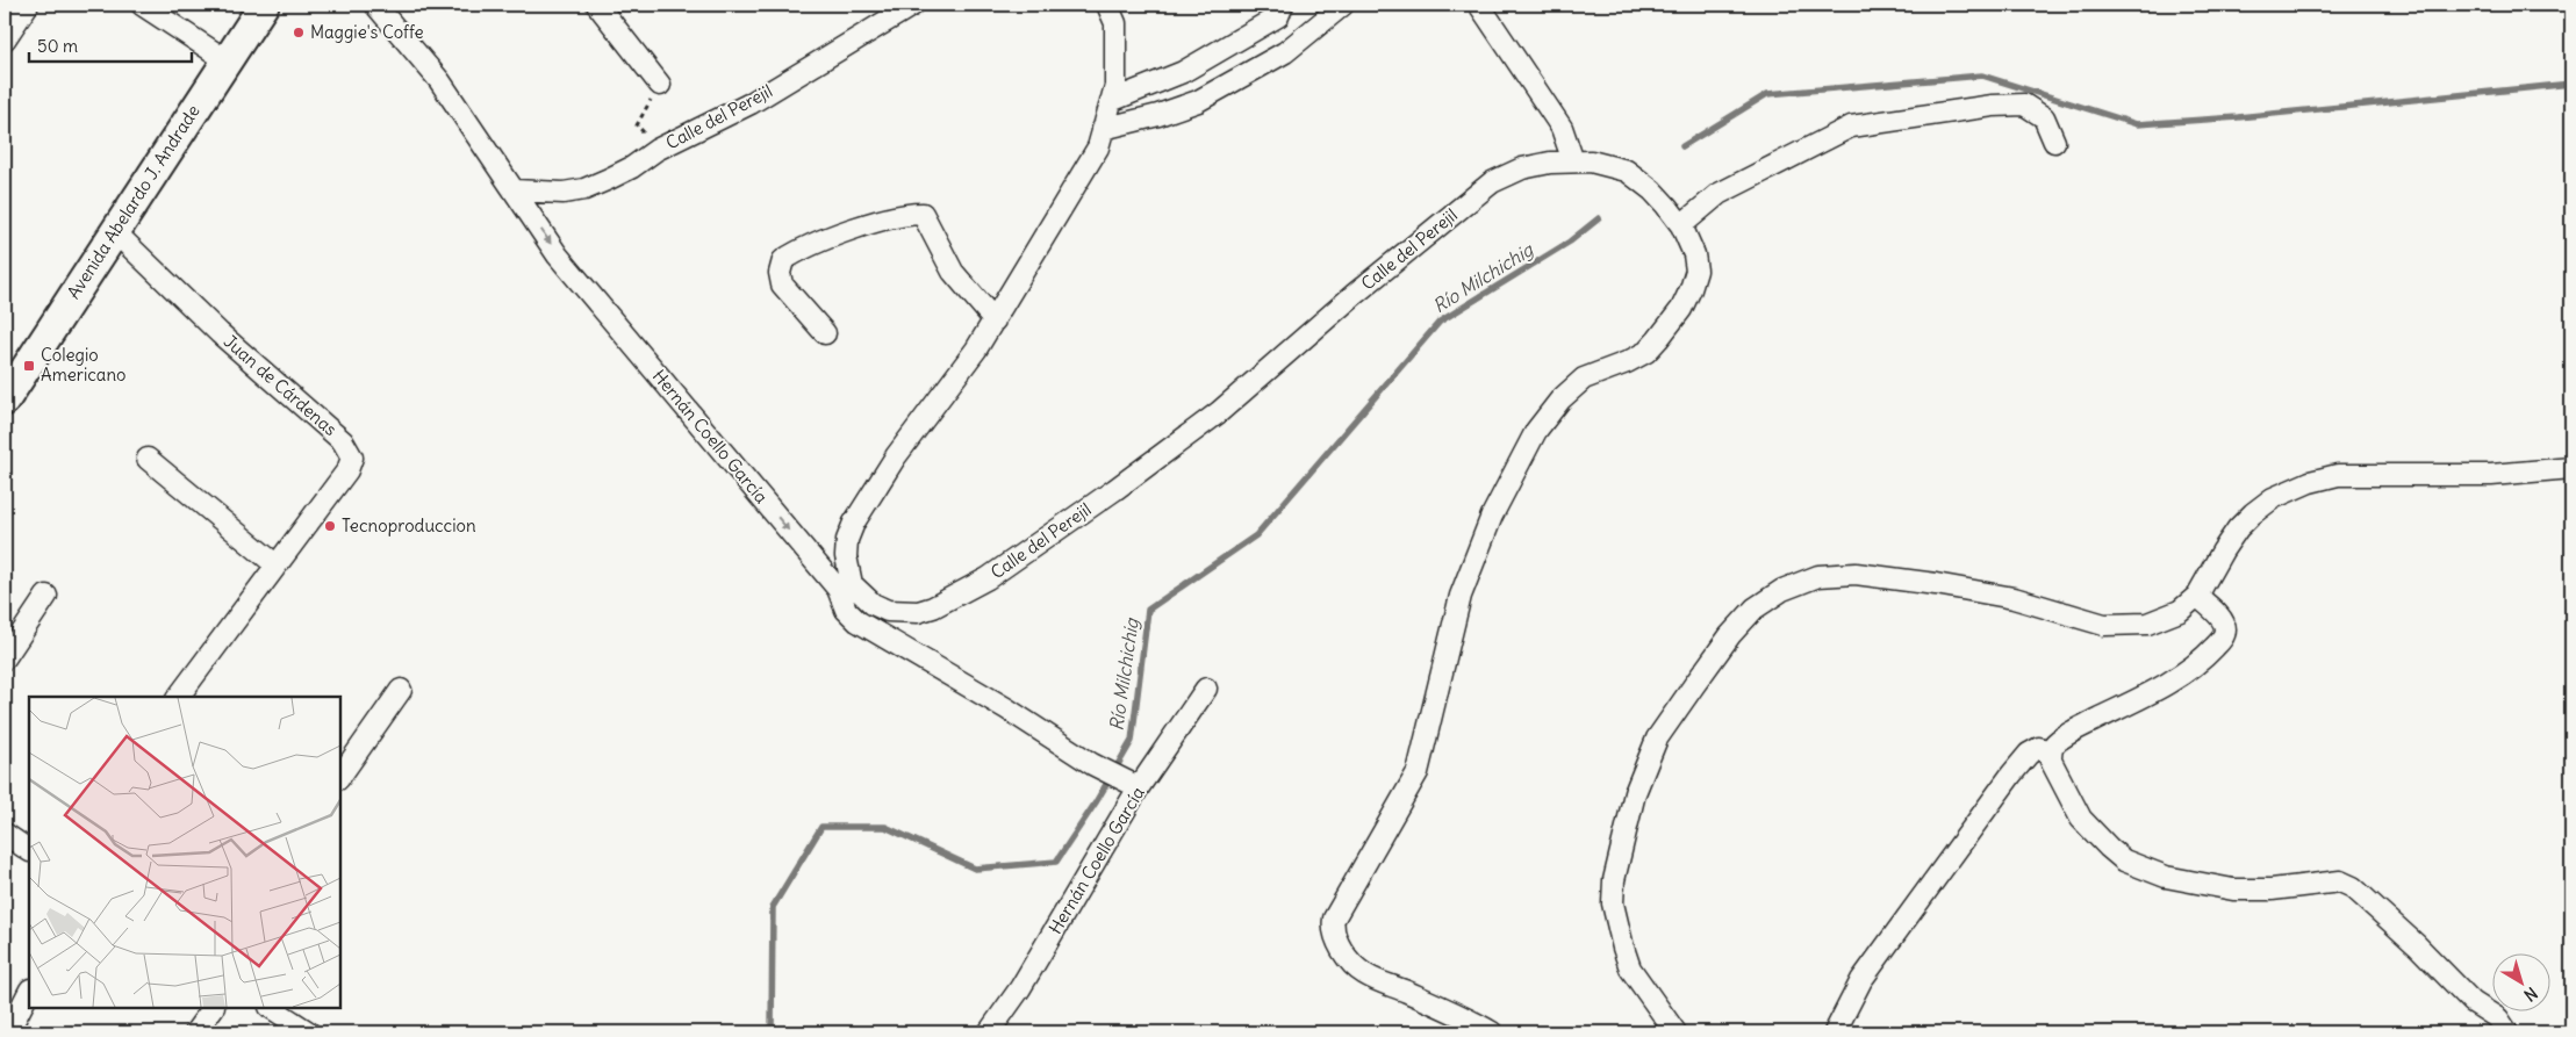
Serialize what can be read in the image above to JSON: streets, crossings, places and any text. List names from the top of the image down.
{
  "streets": {
    "street": [
      "Calle del Perejil",
      "Avenida Abelardo J. Andrade",
      "Juan de Cárdenas",
      "Hernán Coello García"
    ]
  },
  "crossings": [
    ["Calle del Perejil", "Hernán Coello García"],
    ["Avenida Abelardo J. Andrade", "Juan de Cárdenas"]
  ],
  "water": ["Río Milchichig"],
  "places": {
    "other": ["Maggie's Coffe", "Tecnoproduccion"],
    "transit": ["Colegio Americano"]
  },
  "scale_bar": "50 m",
  "north": "bottom right"
}
